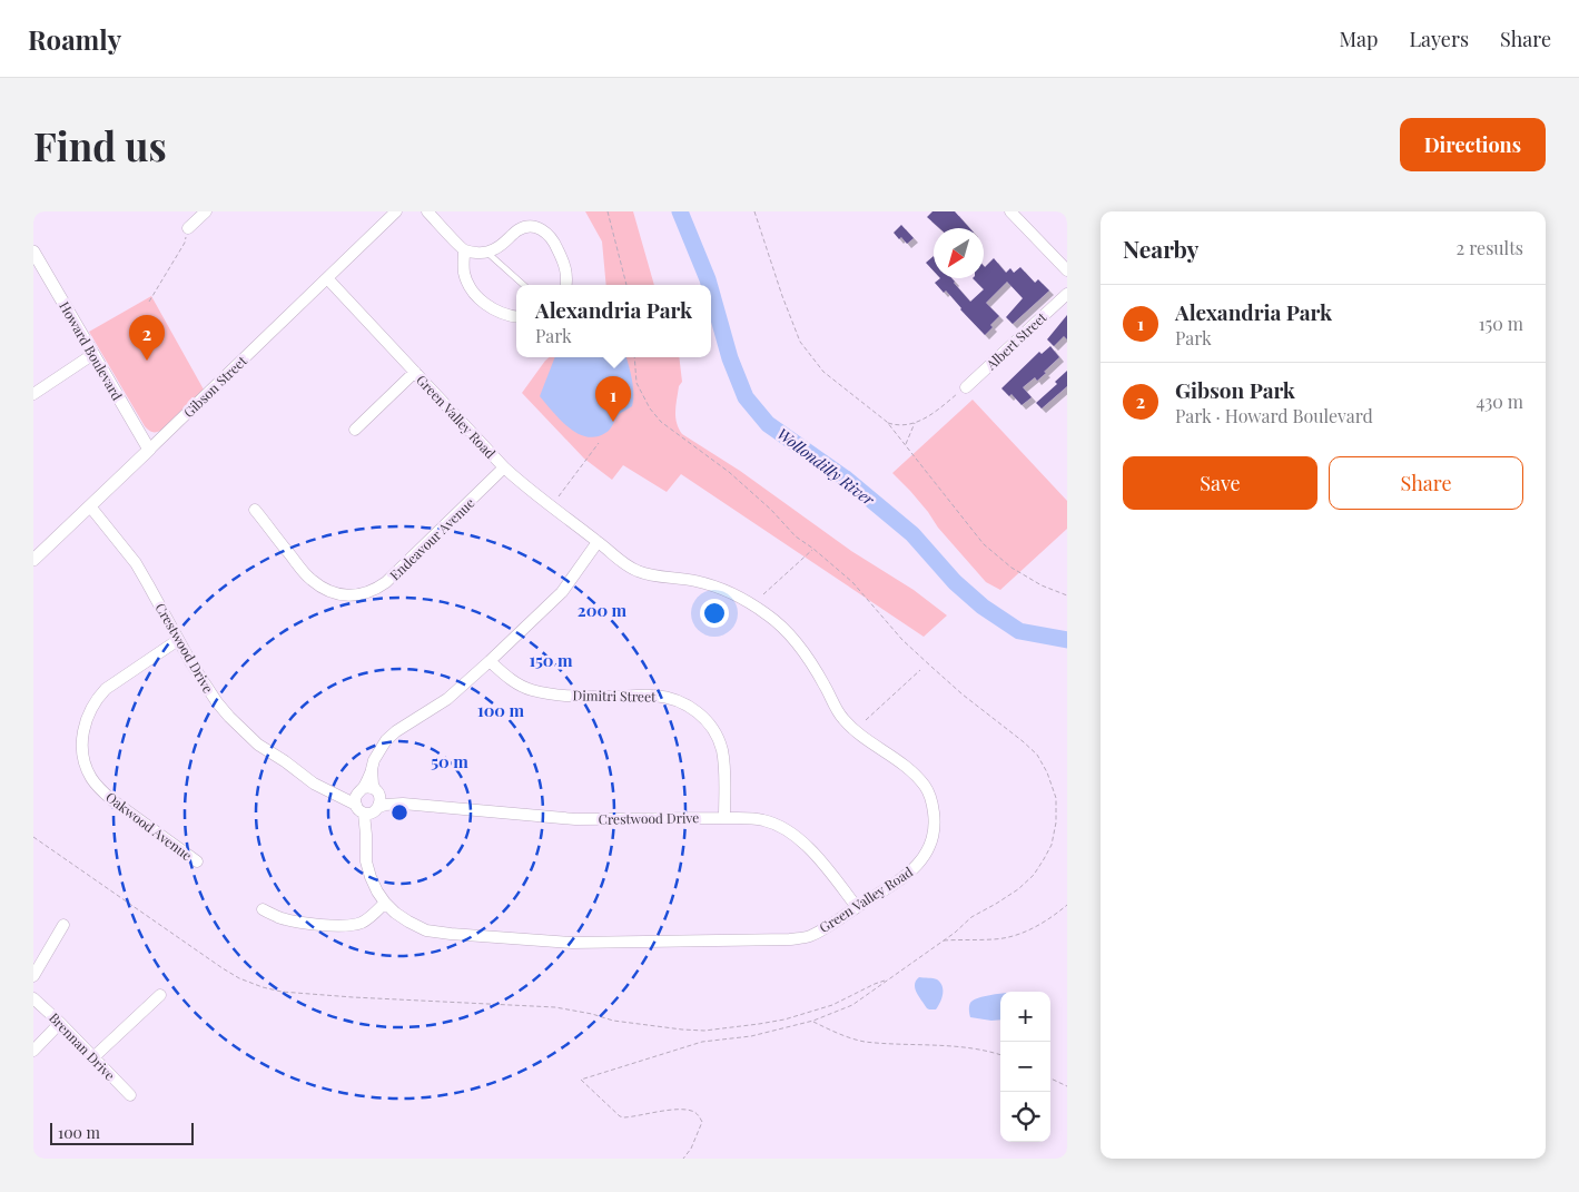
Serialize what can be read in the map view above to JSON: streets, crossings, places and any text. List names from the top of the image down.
{
  "streets": {
    "street": [
      "Albert Street",
      "Howard Boulevard",
      "Gibson Street",
      "Green Valley Road",
      "Endeavour Avenue",
      "Crestwood Drive",
      "Dimitri Street",
      "Oakwood Avenue",
      "Brennan Drive"
    ]
  },
  "crossings": [
    ["Howard Boulevard", "Gibson Street"],
    ["Gibson Street", "Green Valley Road"],
    ["Gibson Street", "Crestwood Drive"],
    ["Green Valley Road", "Endeavour Avenue"],
    ["Green Valley Road", "Crestwood Drive"],
    ["Green Valley Road", "Dimitri Street"],
    ["Crestwood Drive", "Dimitri Street"],
    ["Crestwood Drive", "Oakwood Avenue"]
  ],
  "water": ["Wollondilly River"],
  "scale_bar": "100 m",
  "north": "bottom left",
  "page": {
    "header": "Roamly",
    "nav": ["Map", "Layers", "Share"],
    "buttons": [
      "Directions",
      ["Save", "Share"]
    ],
    "title": "Find us",
    "heading": ["Nearby", "2 results"],
    "list": [
      {
        "mark": "1",
        "name": "Alexandria Park",
        "note": "Park",
        "value": "150 m"
      },
      {
        "mark": "2",
        "name": "Gibson Park",
        "note": "Park · Howard Boulevard",
        "value": "430 m"
      }
    ],
    "popup": ["Alexandria Park", "Park"],
    "pins": ["2", "1"],
    "map_buttons": ["+", "−"],
    "scale": "100 m"
  },
  "rings": [
    "200 m",
    "150 m",
    "100 m",
    "50 m"
  ]
}
